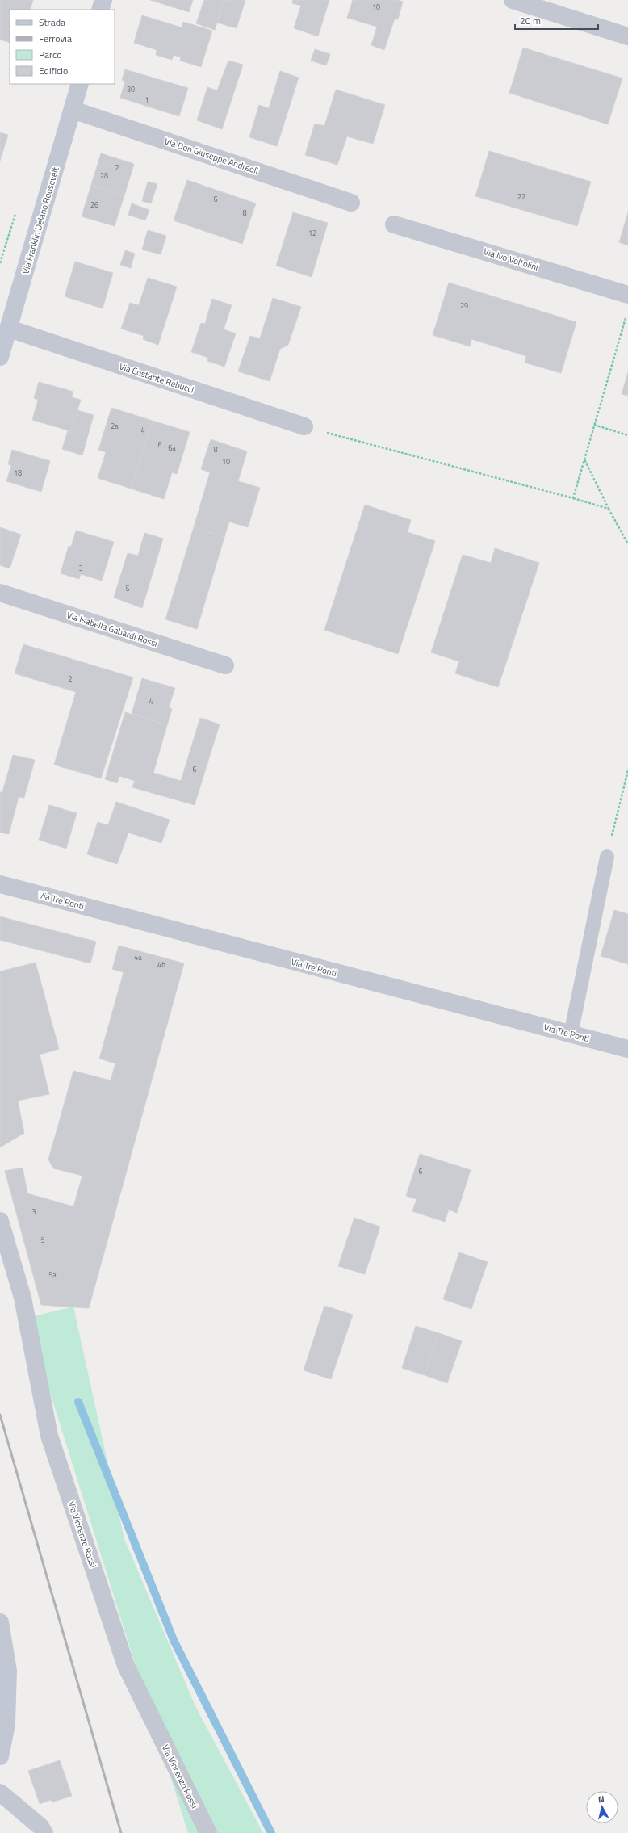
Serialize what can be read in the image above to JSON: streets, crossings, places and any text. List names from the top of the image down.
{
  "streets": {
    "main road": ["Via Franklin Delano Roosevelt"],
    "street": [
      "Via Don Giuseppe Andreoli",
      "Via Ivo Voltolini",
      "Via Costante Rebucci",
      "Via Isabella Gabardi Rossi",
      "Via Tre Ponti",
      "Via Vincenzo Rossi"
    ]
  },
  "crossings": [
    ["Via Don Giuseppe Andreoli", "Via Franklin Delano Roosevelt"],
    ["Via Franklin Delano Roosevelt", "Via Costante Rebucci"]
  ],
  "house_numbers": [
    "10",
    "30",
    "1",
    "2",
    "28",
    "22",
    "6",
    "26",
    "8",
    "12",
    "29",
    "2a",
    "4",
    "6",
    "6a",
    "8",
    "10",
    "18",
    "3",
    "5",
    "2",
    "4",
    "6",
    "4a",
    "4b",
    "6",
    "3",
    "5",
    "5a"
  ],
  "legend": [
    "Strada",
    "Ferrovia",
    "Parco",
    "Edificio"
  ],
  "scale_bar": "20 m",
  "north": "top"
}
